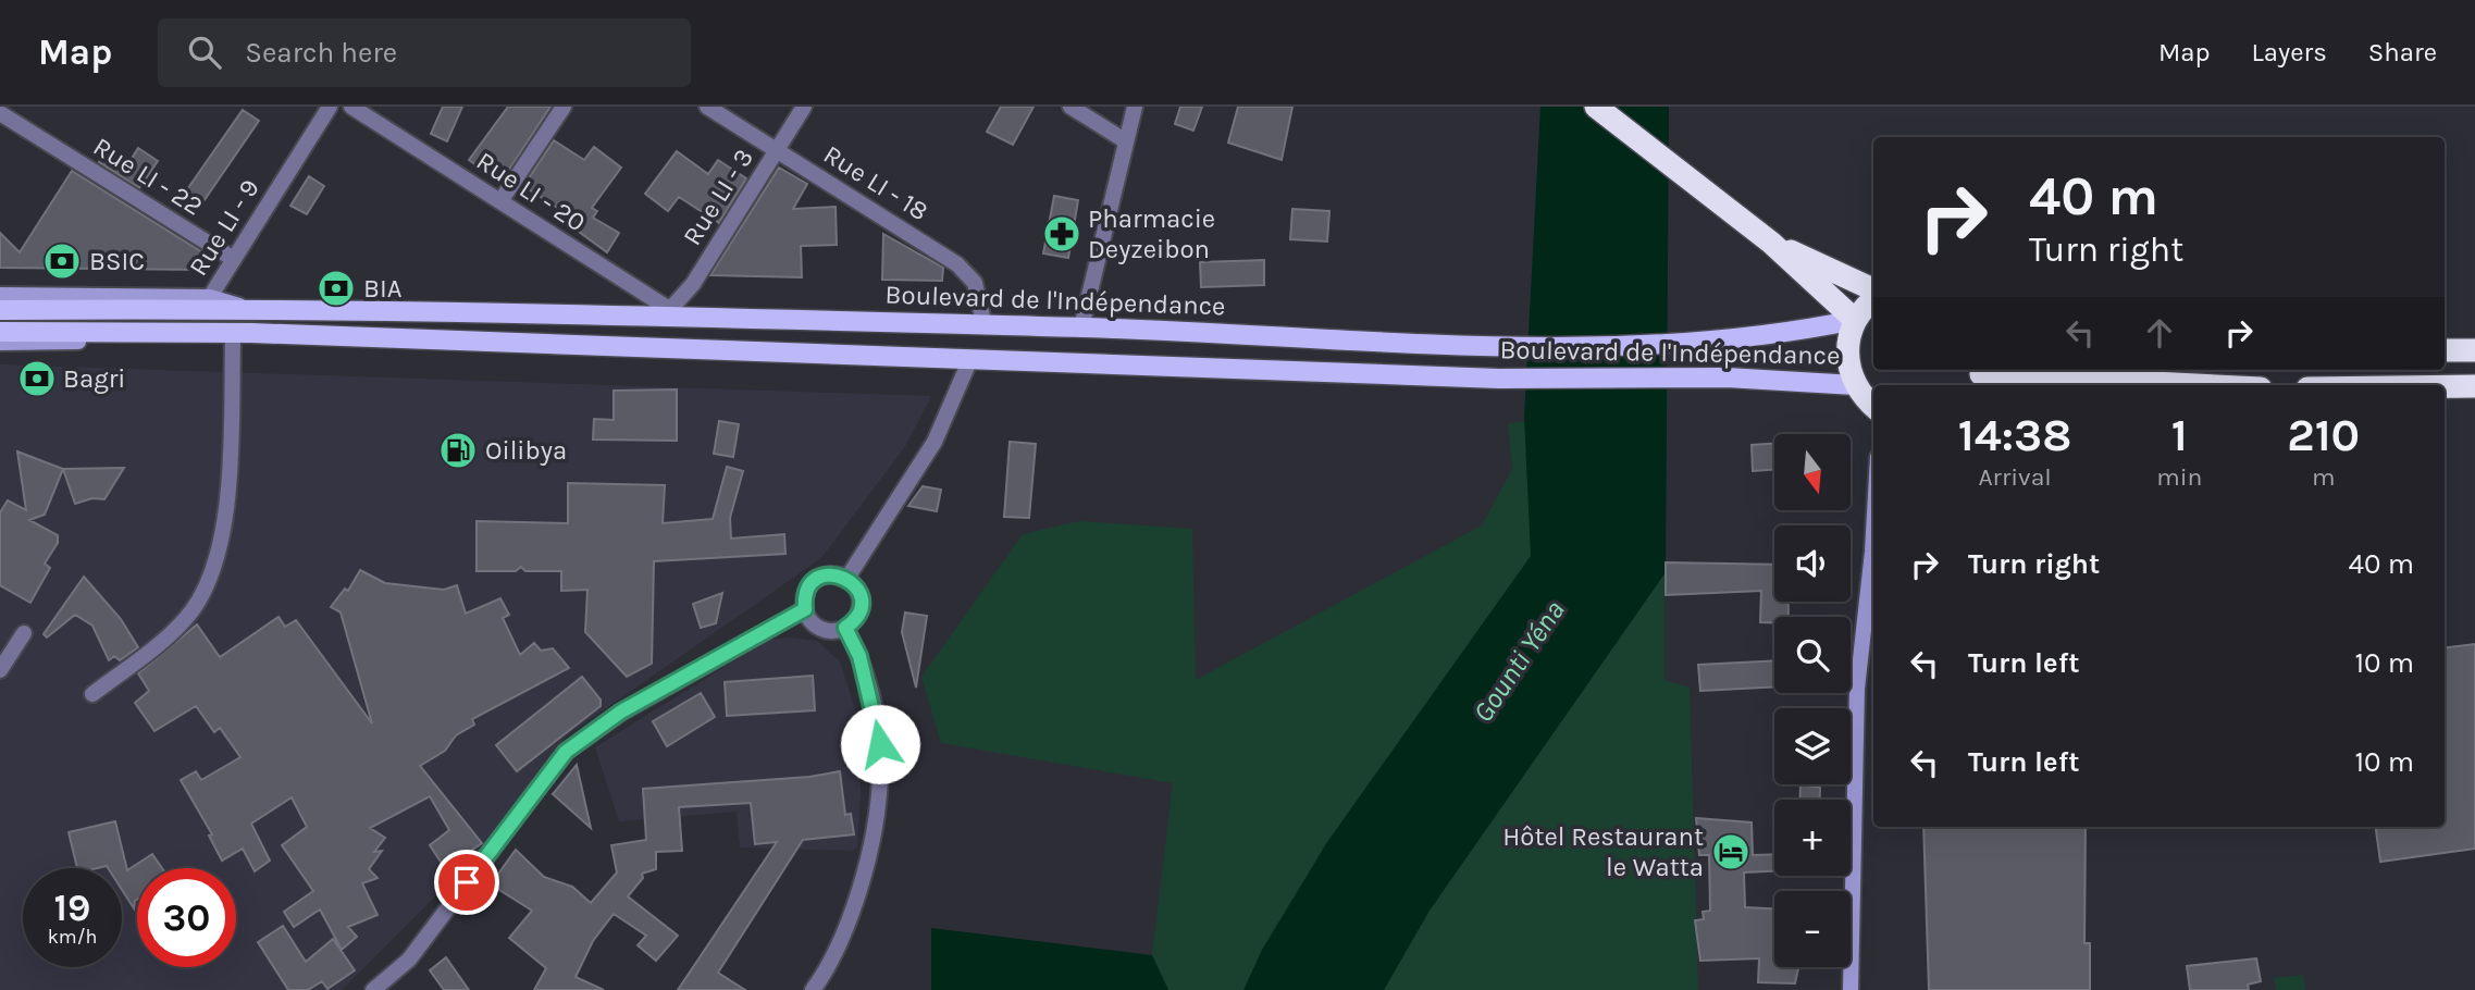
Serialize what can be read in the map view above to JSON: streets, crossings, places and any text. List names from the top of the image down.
{
  "streets": {
    "main road": ["Boulevard de l'Indépendance"],
    "street": [
      "Rue LI - 22",
      "Rue LI - 18",
      "Rue LI - 20",
      "Rue LI - 3",
      "Rue LI - 9"
    ]
  },
  "crossings": [
    ["Rue LI - 22", "Rue LI - 9"],
    ["Rue LI - 18", "Rue LI - 3"],
    ["Rue LI - 18", "Boulevard de l'Indépendance"],
    ["Rue LI - 20", "Rue LI - 3"],
    ["Rue LI - 20", "Boulevard de l'Indépendance"],
    ["Rue LI - 3", "Boulevard de l'Indépendance"],
    ["Rue LI - 9", "Boulevard de l'Indépendance"]
  ],
  "water": ["Gounti Yéna"],
  "places": {
    "pharmacy": ["Pharmacie Deyzeibon"],
    "bank": ["BSIC", "BIA", "Bagri"],
    "fuel station": ["Oilibya"],
    "hotel": ["Hôtel Restaurant le Watta"]
  },
  "north": "bottom",
  "page": {
    "header": "Map",
    "search": "Search here",
    "nav": ["Map", "Layers", "Share"],
    "turn": ["40 m", "Turn right"],
    "eta": [
      "14:38",
      "Arrival",
      "1",
      "min",
      "210",
      "m"
    ],
    "map_buttons": ["+", "−"],
    "list": [
      {
        "name": "Turn right",
        "value": "40 m"
      },
      {
        "name": "Turn left",
        "value": "10 m"
      },
      {
        "name": "Turn left",
        "value": "10 m"
      }
    ],
    "speed": "19 km/h",
    "limit": "30"
  }
}
